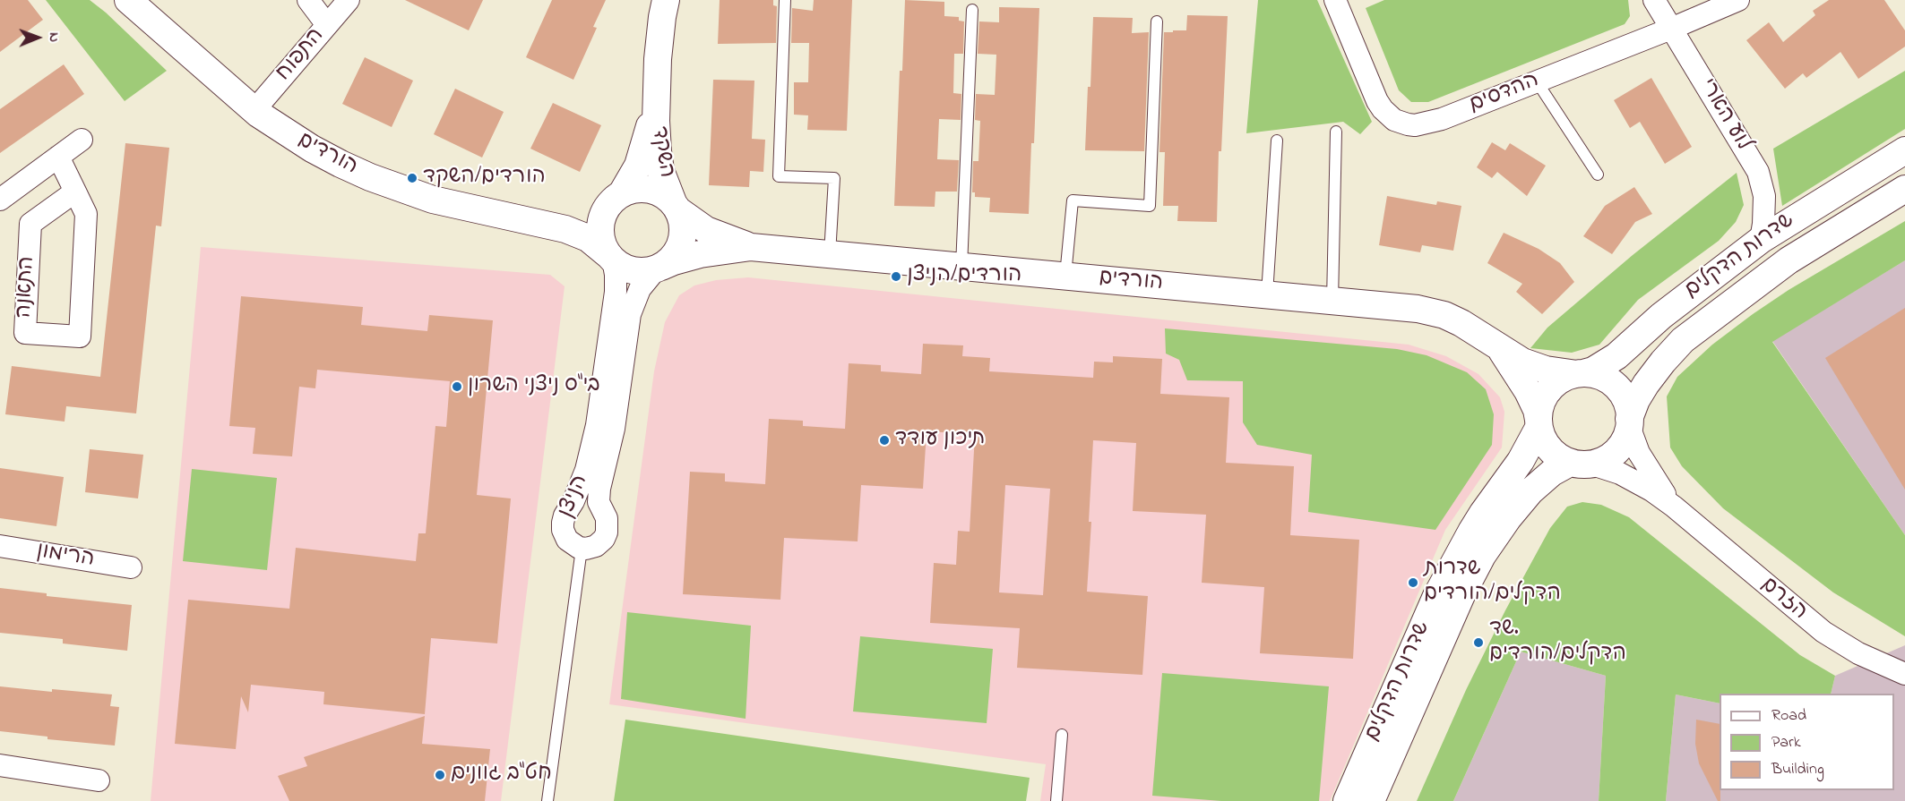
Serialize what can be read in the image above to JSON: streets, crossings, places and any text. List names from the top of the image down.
{
  "streets": {
    "street": [
      "התפוח",
      "ההדסים",
      "לוע הארי",
      "השקד",
      "הורדים",
      "שדרות הדקלים",
      "התאנה",
      "הניצן",
      "הרימון",
      "הזרם"
    ]
  },
  "crossings": [
    ["התפוח", "הורדים"],
    ["ההדסים", "לוע הארי"],
    ["לוע הארי", "שדרות הדקלים"],
    ["השקד", "הורדים"],
    ["השקד", "הניצן"],
    ["הורדים", "שדרות הדקלים"],
    ["הורדים", "הניצן"],
    ["הורדים", "הזרם"],
    ["שדרות הדקלים", "הזרם"]
  ],
  "places": [
    "הורדים/השקד",
    "הורדים/הניצן",
    "בי\"ס ניצני השרון",
    "תיכון עודד",
    "שדרות הדקלים/הורדים",
    "שד. הדקלים/הורדים",
    "חט\"ב גוונים"
  ],
  "legend": ["Road", "Park", "Building"],
  "north": "right"
}
